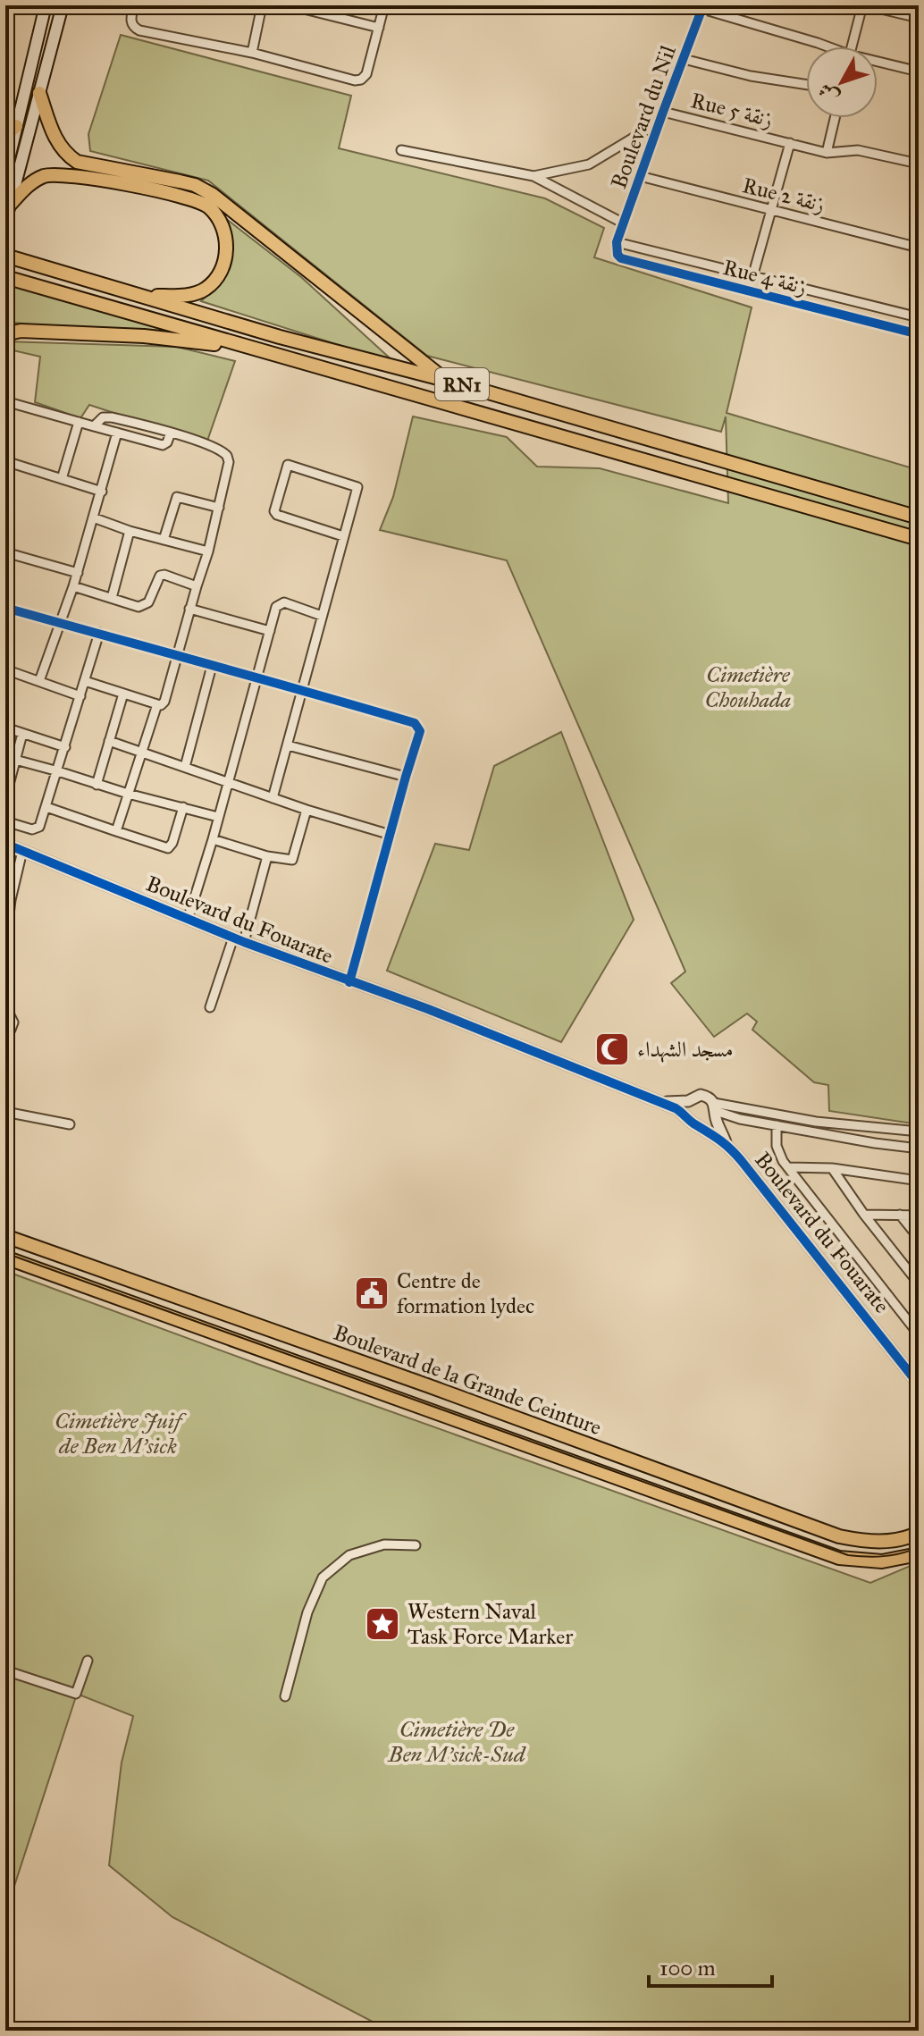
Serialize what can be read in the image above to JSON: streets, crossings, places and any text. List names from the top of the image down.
{
  "streets": {
    "main road": ["RN1", "Boulevard de la Grande Ceinture"],
    "street": [
      "Rue 5 زنقة",
      "Boulevard du Nil",
      "Rue 2 زنقة",
      "Rue 4 زنقة",
      "Boulevard du Fouarate"
    ]
  },
  "crossings": [
    ["Rue 5 زنقة", "Boulevard du Nil"],
    ["Boulevard du Nil", "Rue 2 زنقة"],
    ["Boulevard du Nil", "Rue 4 زنقة"]
  ],
  "parks": ["Cimetière Chouhada", "Cimetière Juif de Ben M'sick", "Cimetière De Ben M'sick-Sud"],
  "places": {
    "mosque": ["مسجد الشهداء"],
    "public building": ["Centre de formation lydec"],
    "place": ["Western Naval Task Force Marker"]
  },
  "scale_bar": "100 m",
  "north": "bottom left"
}
